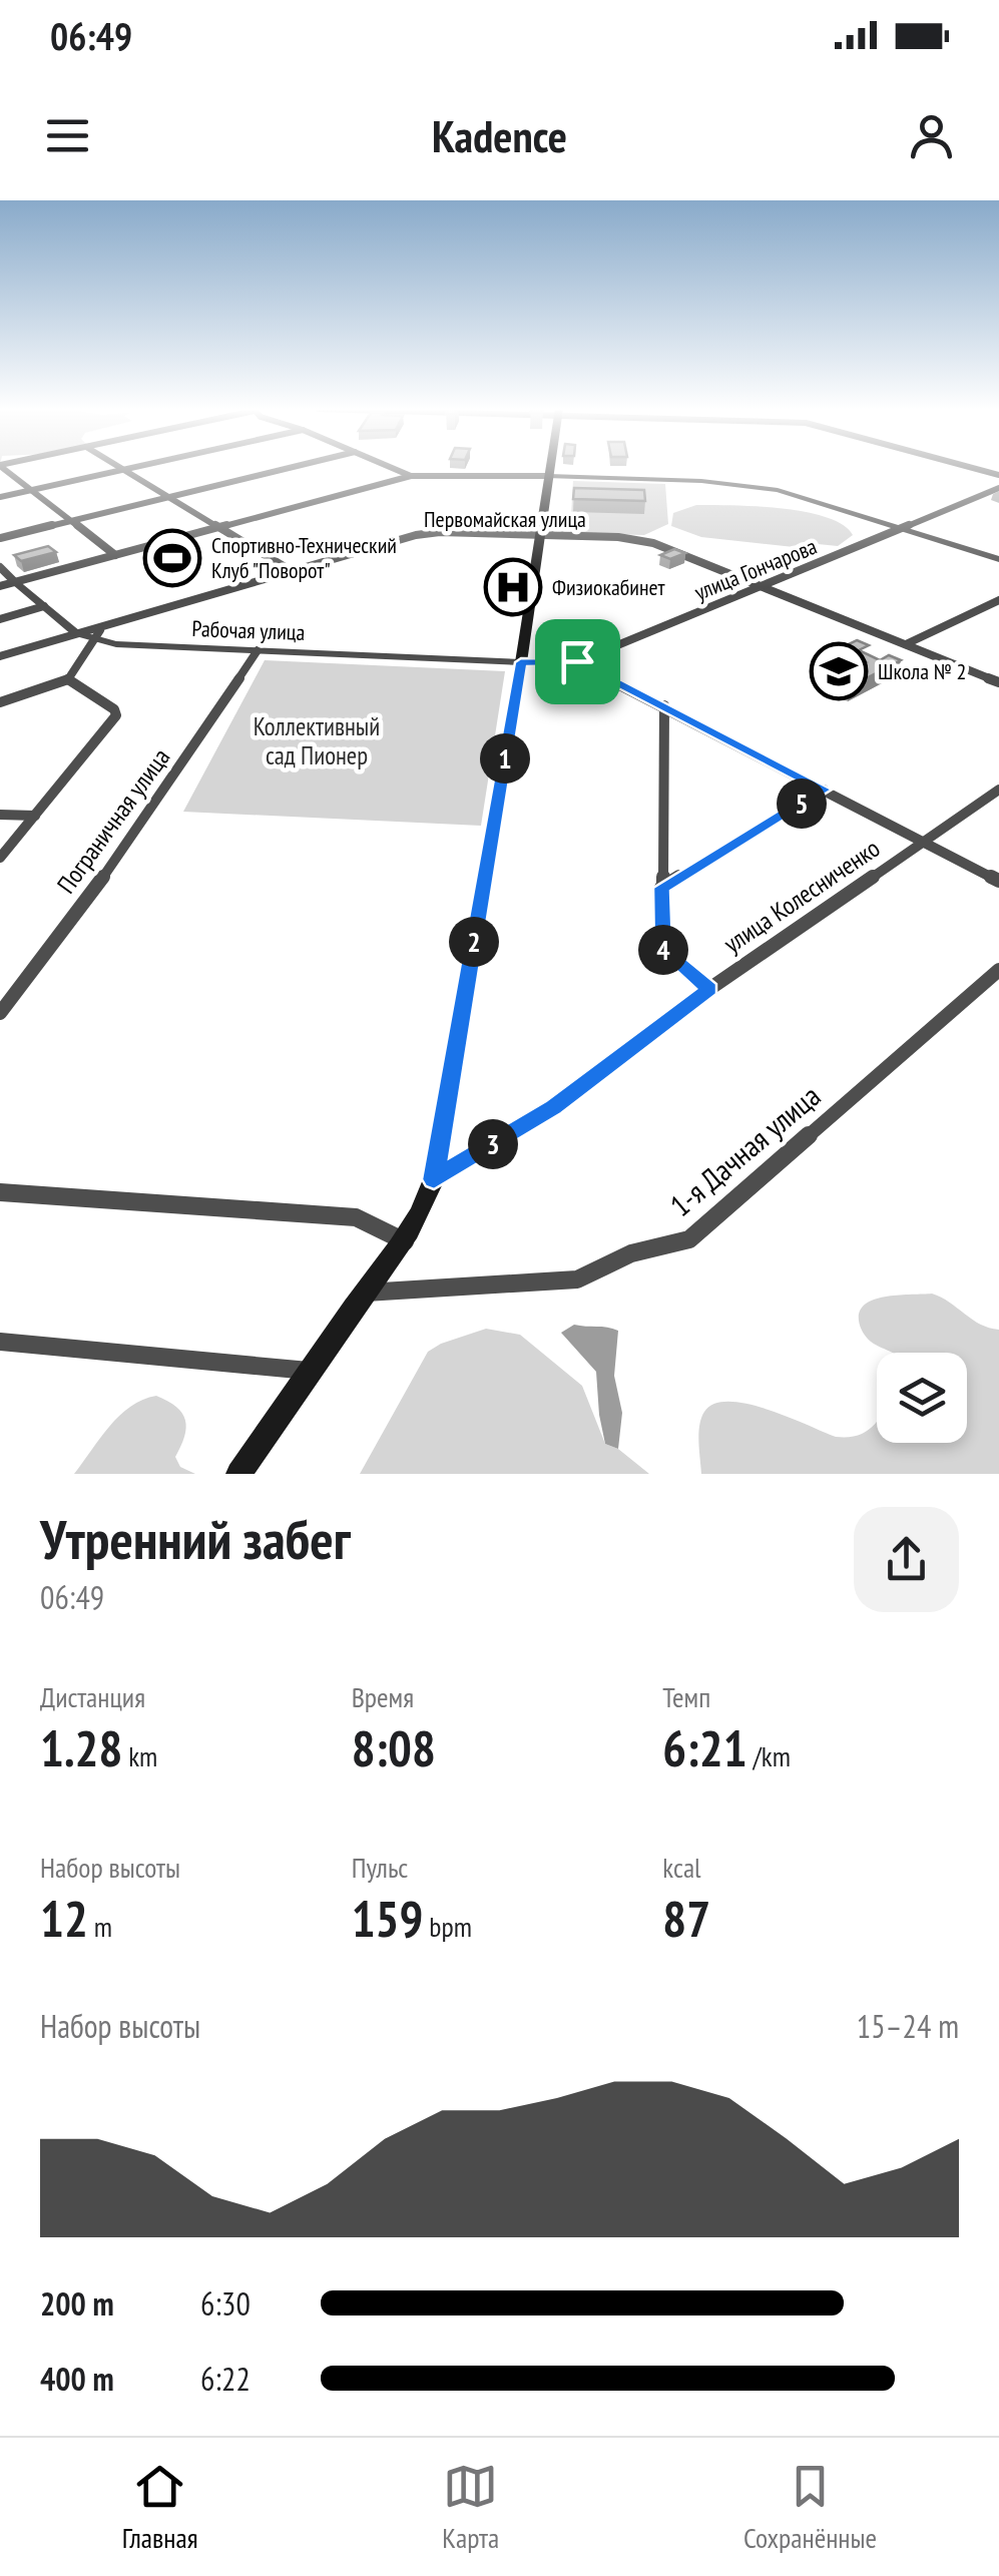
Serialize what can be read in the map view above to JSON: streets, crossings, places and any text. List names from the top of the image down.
{
  "streets": {
    "street": [
      "Первомайская улица",
      "улица Гончарова",
      "Рабочая улица",
      "Пограничная улица",
      "улица Колесниченко",
      "1-я Дачная улица"
    ]
  },
  "crossings": [
    ["Первомайская улица", "улица Гончарова"],
    ["Первомайская улица", "Рабочая улица"],
    ["улица Гончарова", "Рабочая улица"],
    ["Рабочая улица", "Пограничная улица"]
  ],
  "parks": ["Коллективный сад Пионер"],
  "places": {
    "sports": ["Спортивно-Технический Клуб \"Поворот\""],
    "hospital": ["Физиокабинет"],
    "school or university": ["Школа № 2"]
  },
  "page": {
    "status": "06:49",
    "header": "Kadence",
    "pins": [
      "1",
      "5",
      "2",
      "4",
      "3"
    ],
    "heading": ["Утренний забег", "06:49"],
    "stats": [
      ["Дистанция", "1.28 km"],
      ["Время", "8:08"],
      ["Темп", "6:21 /km"],
      ["Набор высоты", "12 m"],
      ["Пульс", "159 bpm"],
      ["kcal", "87"]
    ],
    "chart": ["Набор высоты", "15–24 m"],
    "list": [
      {
        "name": "200 m",
        "note": "6:30"
      },
      {
        "name": "400 m",
        "note": "6:22"
      }
    ],
    "tabs": ["Главная", "Карта", "Сохранённые"]
  }
}
